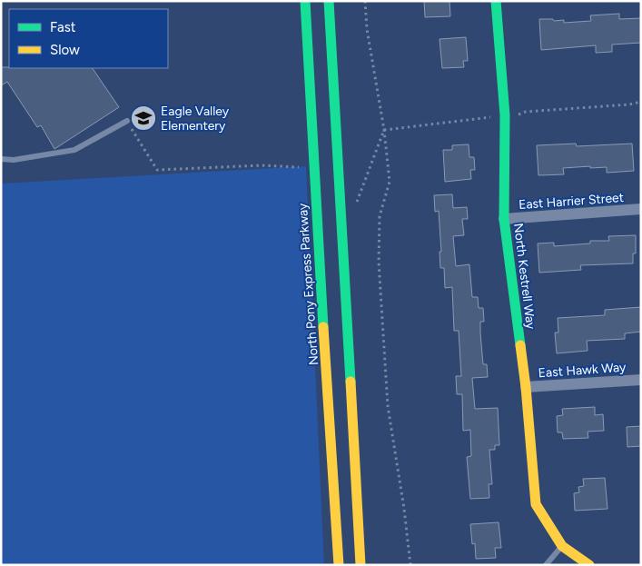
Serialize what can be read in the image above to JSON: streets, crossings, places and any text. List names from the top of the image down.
{
  "streets": {
    "main road": ["North Kestrell Way", "North Pony Express Parkway"],
    "street": ["East Harrier Street", "East Hawk Way"]
  },
  "crossings": [
    ["East Harrier Street", "North Kestrell Way"],
    ["North Kestrell Way", "East Hawk Way"]
  ],
  "places": {
    "school or university": ["Eagle Valley Elementery"]
  },
  "legend": ["Fast", "Slow"]
}
